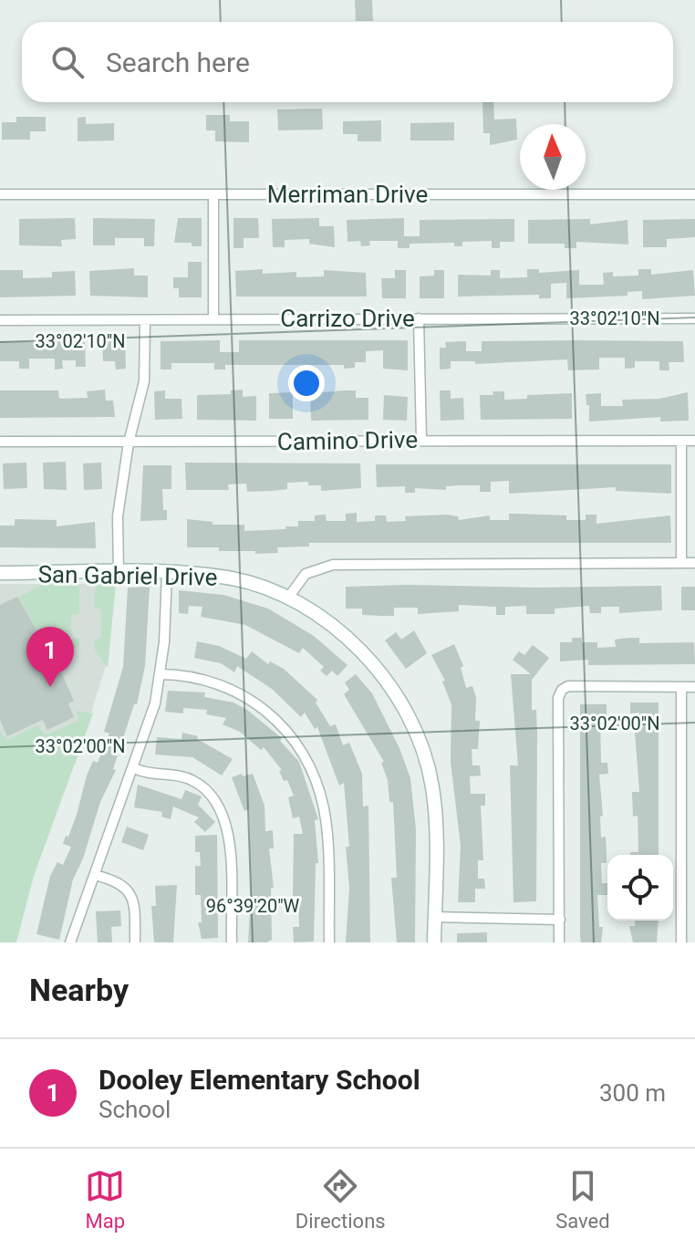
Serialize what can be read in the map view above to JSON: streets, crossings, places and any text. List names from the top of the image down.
{
  "streets": {
    "street": [
      "Merriman Drive",
      "Carrizo Drive",
      "Camino Drive",
      "San Gabriel Drive"
    ]
  },
  "north": "top",
  "page": {
    "search": "Search here",
    "pins": "1",
    "heading": "Nearby",
    "list": [
      {
        "mark": "1",
        "name": "Dooley Elementary School",
        "note": "School",
        "value": "300 m"
      }
    ],
    "nav": ["Map", "Directions", "Saved"]
  },
  "coordinates": ["33°02'10\"N", "33°02'00\"N", "96°39'20\"W"]
}
